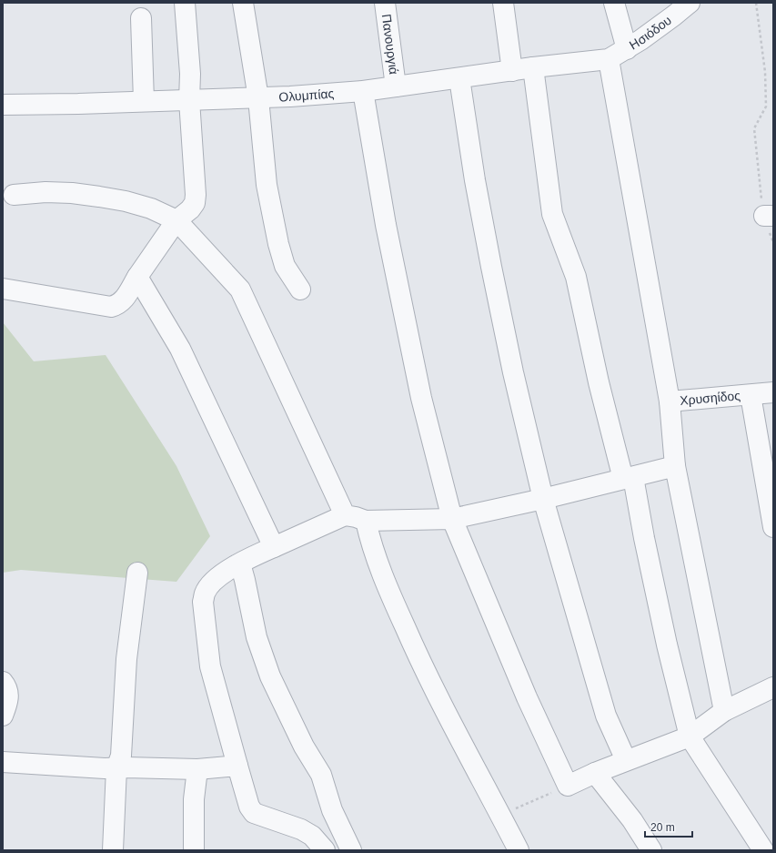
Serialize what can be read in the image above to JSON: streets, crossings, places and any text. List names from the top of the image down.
{
  "streets": {
    "street": [
      "Ησιόδου",
      "Πανουργιά",
      "Ολυμπίας",
      "Χρυσηίδος"
    ]
  },
  "crossings": [
    ["Ησιόδου", "Ολυμπίας"],
    ["Πανουργιά", "Ολυμπίας"]
  ],
  "scale_bar": "20 m"
}
